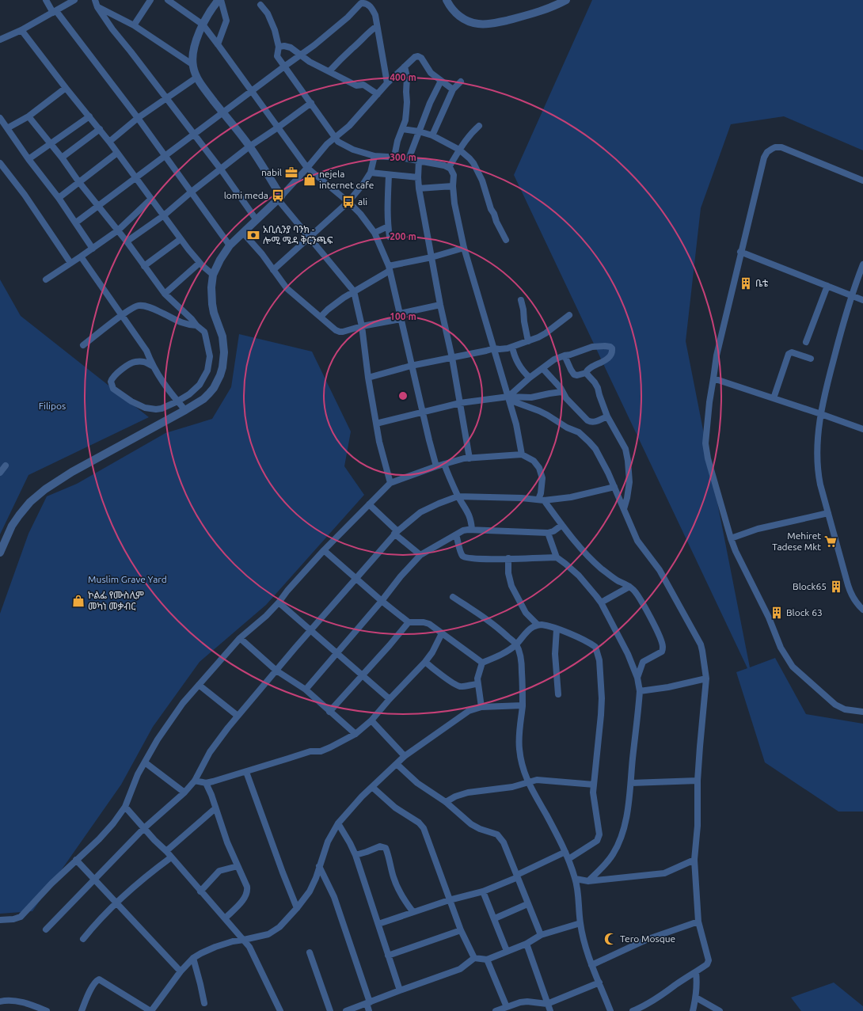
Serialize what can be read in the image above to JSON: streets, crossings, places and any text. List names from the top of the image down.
{
  "parks": ["Filipos", "Muslim Grave Yard"],
  "places": {
    "office": ["nabil"],
    "shop": ["nejela internet cafe", "ኮልፌ የሙስሊም መካነ መቃብር"],
    "bus stop": ["lomi meda", "ali"],
    "bank": ["አቢሲንያ ባንክ - ሎሚ ሜዳ ቅርንጫፍ"],
    "building": ["ቤቴ", "Block65", "Block 63"],
    "supermarket": ["Mehiret Tadese Mkt"],
    "mosque": ["Tero Mosque"]
  },
  "rings": [
    "400 m",
    "300 m",
    "200 m",
    "100 m"
  ]
}
